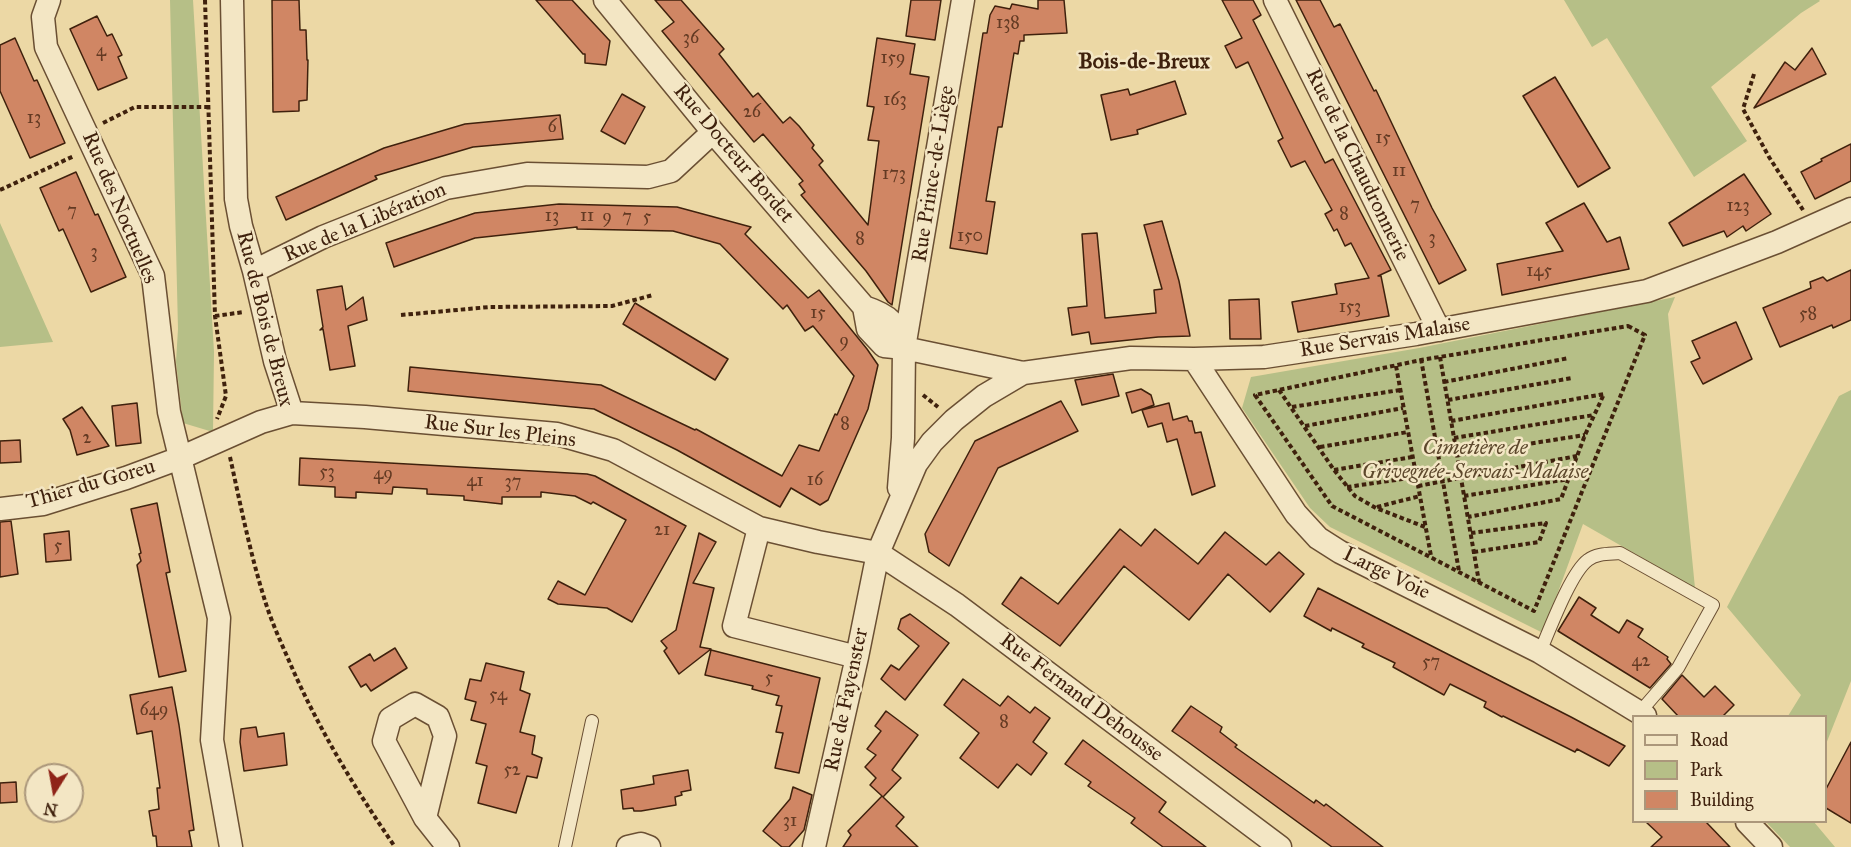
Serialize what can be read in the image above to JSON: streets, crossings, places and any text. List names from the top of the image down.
{
  "streets": {
    "street": [
      "Rue Docteur Bordet",
      "Rue de la Chaudronnerie",
      "Rue Prince-de-Liège",
      "Rue des Noctuelles",
      "Rue de la Libération",
      "Rue de Bois de Breux",
      "Rue Servais Malaise",
      "Rue Sur les Pleins",
      "Thier du Goreu",
      "Large Voie",
      "Rue Fernand Dehousse",
      "Rue de Fayenster"
    ]
  },
  "crossings": [
    ["Rue Docteur Bordet", "Rue Prince-de-Liège"],
    ["Rue Docteur Bordet", "Rue de la Libération"],
    ["Rue Docteur Bordet", "Rue Servais Malaise"],
    ["Rue de la Chaudronnerie", "Rue Servais Malaise"],
    ["Rue Prince-de-Liège", "Rue Servais Malaise"],
    ["Rue des Noctuelles", "Rue de Bois de Breux"],
    ["Rue des Noctuelles", "Thier du Goreu"],
    ["Rue de la Libération", "Rue de Bois de Breux"],
    ["Rue de Bois de Breux", "Rue Sur les Pleins"],
    ["Rue de Bois de Breux", "Thier du Goreu"],
    ["Rue Servais Malaise", "Large Voie"],
    ["Rue Sur les Pleins", "Rue Fernand Dehousse"],
    ["Rue Sur les Pleins", "Rue de Fayenster"],
    ["Rue Fernand Dehousse", "Rue de Fayenster"]
  ],
  "districts": ["Bois-de-Breux"],
  "parks": ["Cimetière de Grivegnée-Servais-Malaise"],
  "house_numbers": [
    "138",
    "36",
    "4",
    "159",
    "163",
    "26",
    "13",
    "6",
    "15",
    "11",
    "173",
    "7",
    "123",
    "7",
    "8",
    "13",
    "11",
    "9",
    "7",
    "5",
    "150",
    "3",
    "8",
    "3",
    "145",
    "153",
    "15",
    "58",
    "9",
    "8",
    "2",
    "53",
    "49",
    "16",
    "41",
    "37",
    "21",
    "5",
    "42",
    "57",
    "5",
    "54",
    "649",
    "8",
    "52",
    "31"
  ],
  "legend": ["Road", "Park", "Building"],
  "north": "bottom"
}
